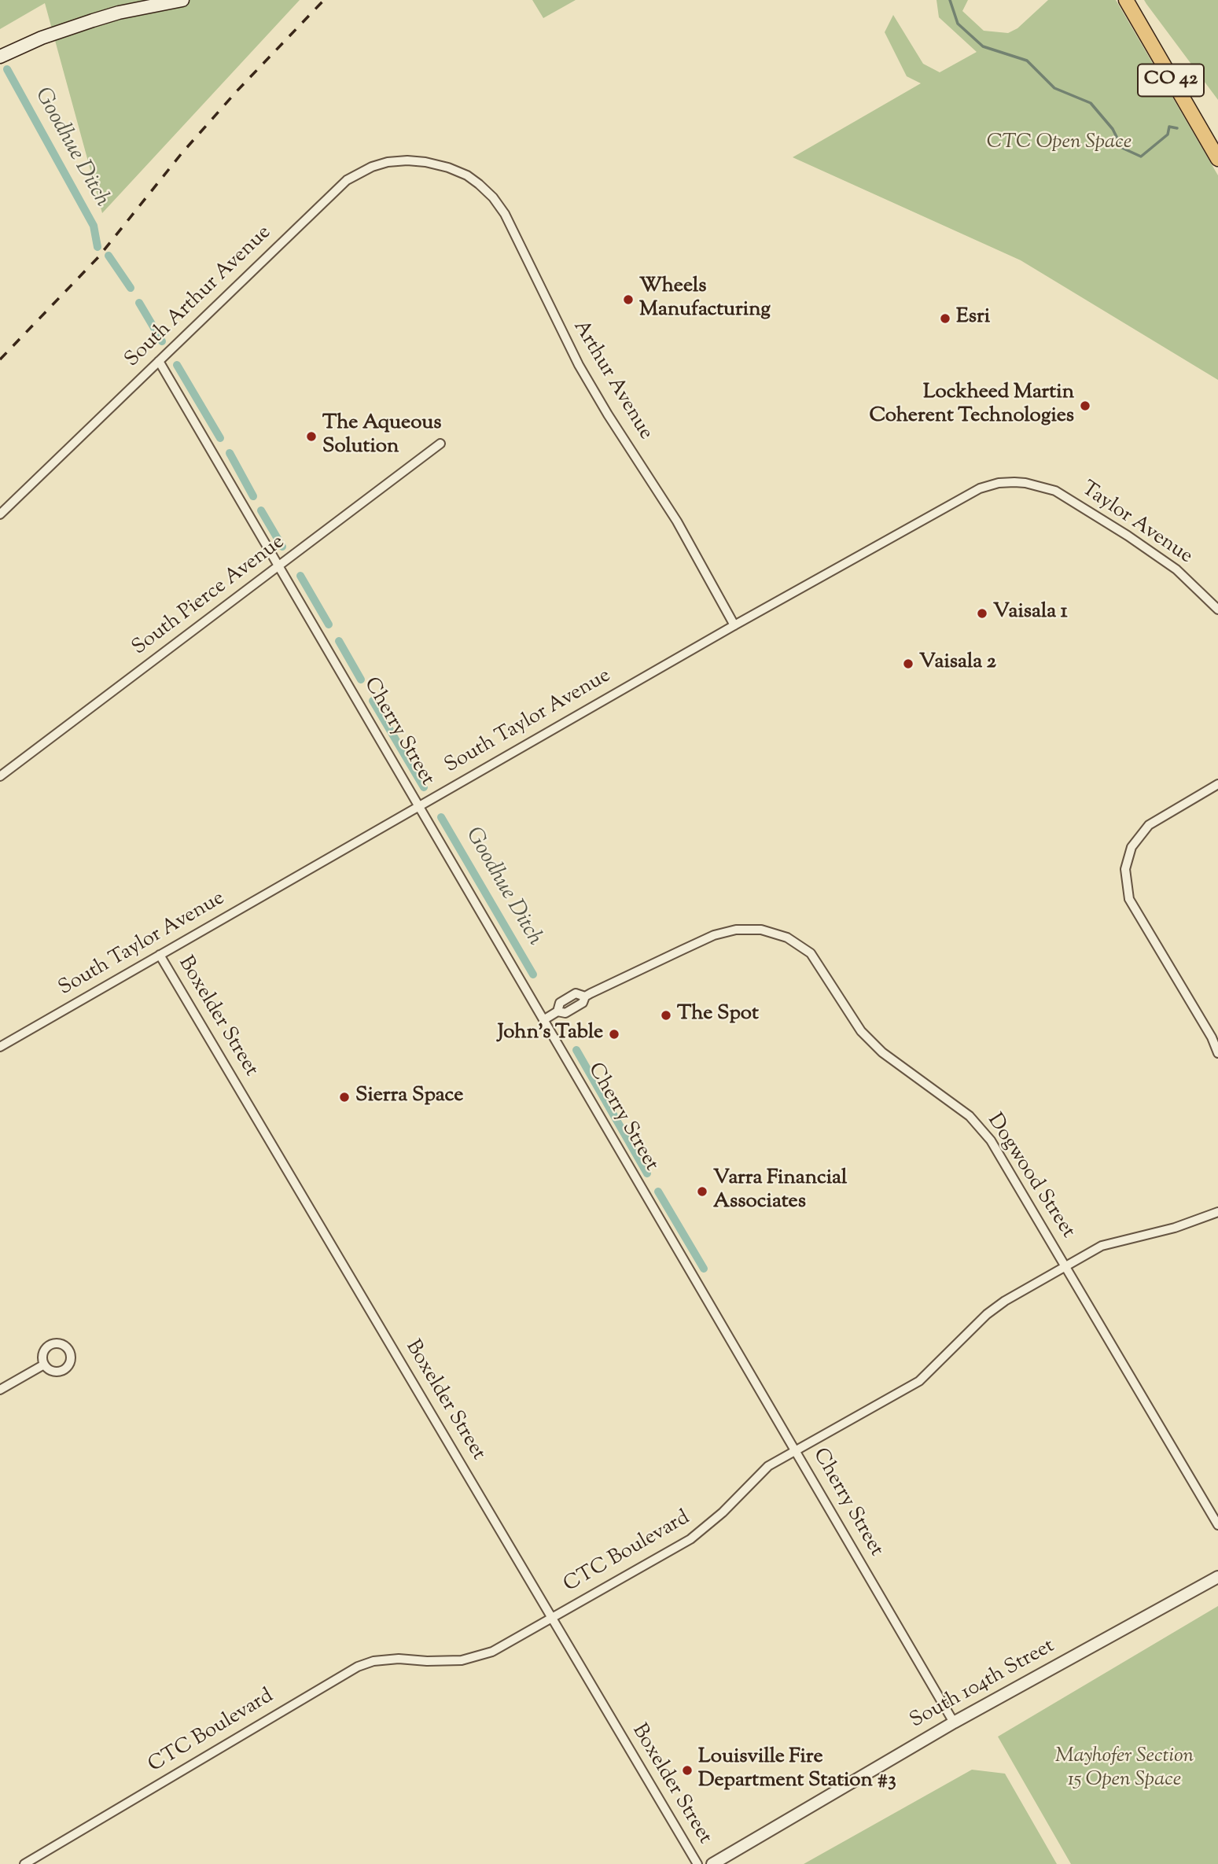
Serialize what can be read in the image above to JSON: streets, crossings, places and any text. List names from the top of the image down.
{
  "streets": {
    "main road": ["CO 42"],
    "street": [
      "South Arthur Avenue",
      "Arthur Avenue",
      "Taylor Avenue",
      "South Pierce Avenue",
      "South Taylor Avenue",
      "Cherry Street",
      "Boxelder Street",
      "Dogwood Street",
      "CTC Boulevard",
      "South 104th Street"
    ]
  },
  "crossings": [
    ["South Arthur Avenue", "Arthur Avenue"],
    ["South Arthur Avenue", "Cherry Street"],
    ["Arthur Avenue", "South Taylor Avenue"],
    ["Taylor Avenue", "South Taylor Avenue"],
    ["South Pierce Avenue", "Cherry Street"],
    ["South Taylor Avenue", "Cherry Street"],
    ["South Taylor Avenue", "Boxelder Street"],
    ["Cherry Street", "Dogwood Street"],
    ["Cherry Street", "CTC Boulevard"],
    ["Cherry Street", "South 104th Street"],
    ["Boxelder Street", "CTC Boulevard"],
    ["Dogwood Street", "CTC Boulevard"]
  ],
  "water": ["Goodhue Ditch"],
  "parks": ["CTC Open Space", "Mayhofer Section 15 Open Space"],
  "places": [
    "Wheels Manufacturing",
    "Esri",
    "Lockheed Martin Coherent Technologies",
    "The Aqueous Solution",
    "Vaisala 1",
    "Vaisala 2",
    "The Spot",
    "John's Table",
    "Sierra Space",
    "Varra Financial Associates",
    "Louisville Fire Department Station #3"
  ]
}
